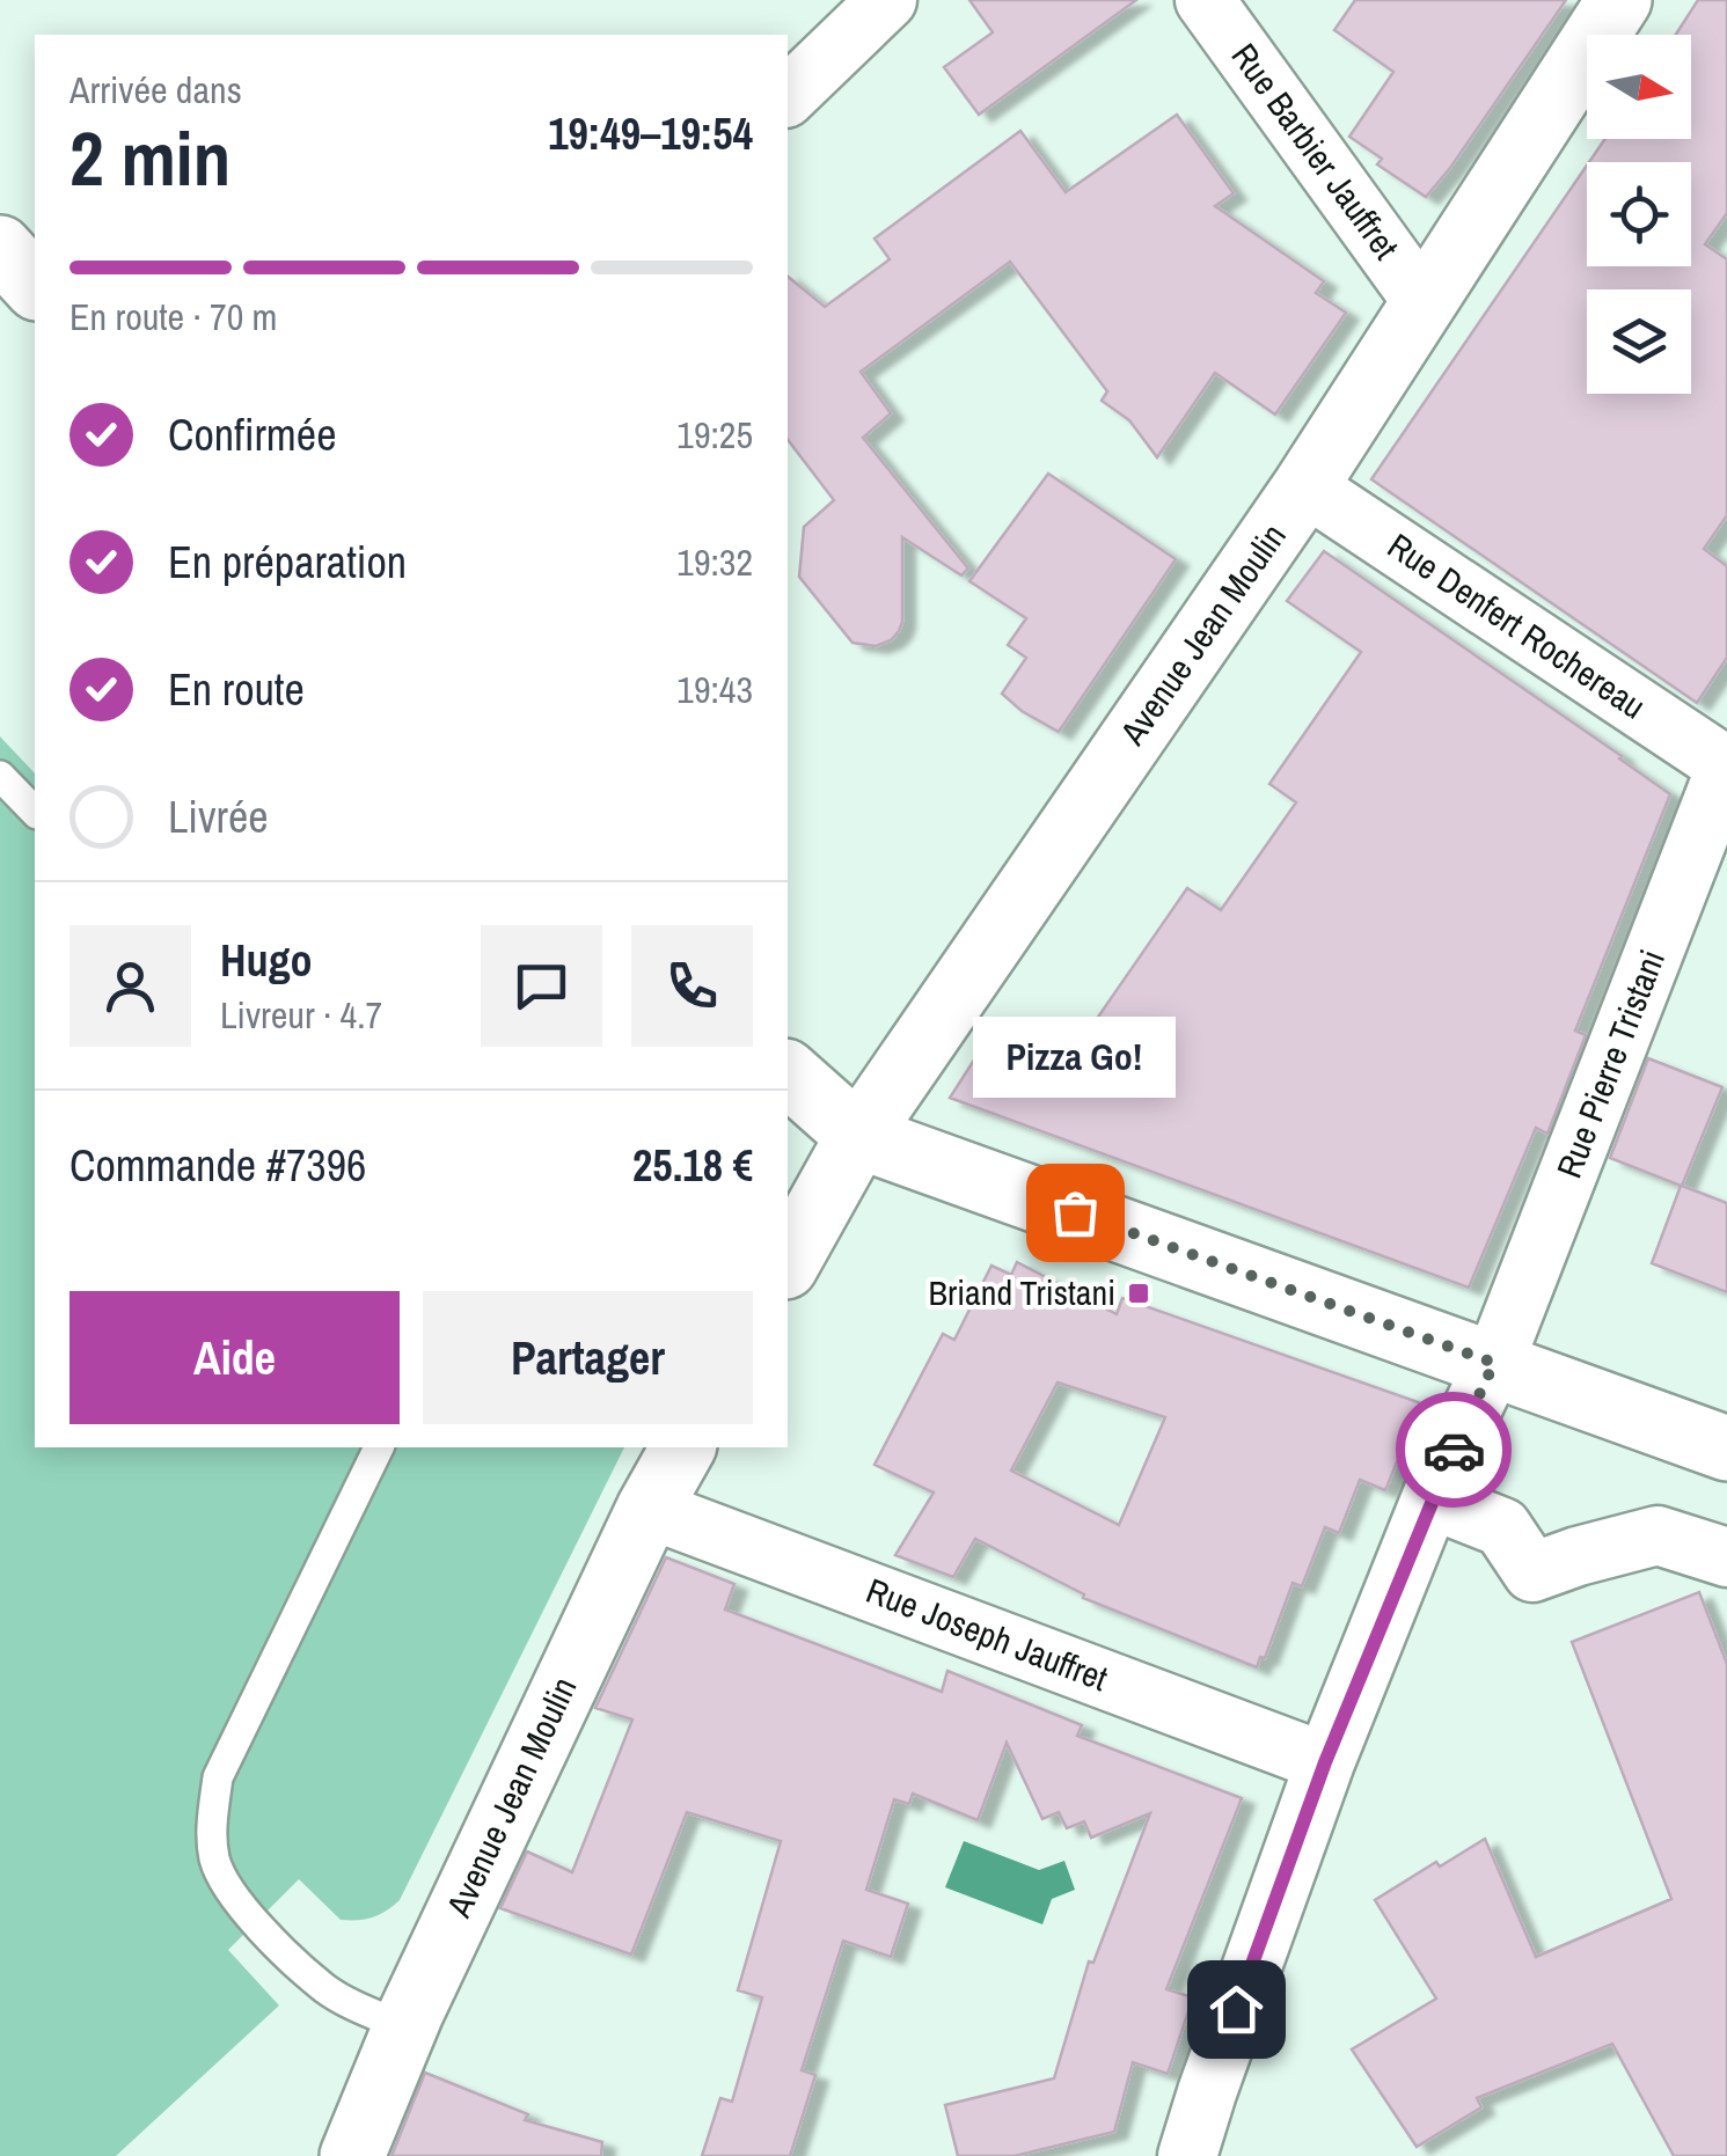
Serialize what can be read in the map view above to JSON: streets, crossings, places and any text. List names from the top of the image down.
{
  "streets": {
    "main road": ["Avenue Jean Moulin"],
    "street": [
      "Rue Barbier Jauffret",
      "Rue Denfert Rochereau",
      "Rue Pierre Tristani",
      "Rue Joseph Jauffret"
    ]
  },
  "crossings": [
    ["Rue Barbier Jauffret", "Avenue Jean Moulin"],
    ["Rue Denfert Rochereau", "Avenue Jean Moulin"],
    ["Rue Denfert Rochereau", "Rue Pierre Tristani"],
    ["Avenue Jean Moulin", "Rue Joseph Jauffret"],
    ["Rue Pierre Tristani", "Rue Joseph Jauffret"]
  ],
  "places": {
    "other": ["Pizza Go!"],
    "transit": ["Briand Tristani"]
  },
  "north": "right",
  "page": {
    "heading": ["2 min", "Arrivée dans", "19:49–19:54"],
    "panel": [
      "Hugo",
      "Livreur · 4.7",
      "Commande #7396",
      "25.18 €"
    ],
    "bar": "En route · 70 m",
    "list": [
      ["Confirmée", "19:25"],
      ["En préparation", "19:32"],
      ["En route", "19:43"],
      "Livrée"
    ],
    "bubble": "Pizza Go!",
    "buttons": ["Aide", "Partager"]
  }
}
